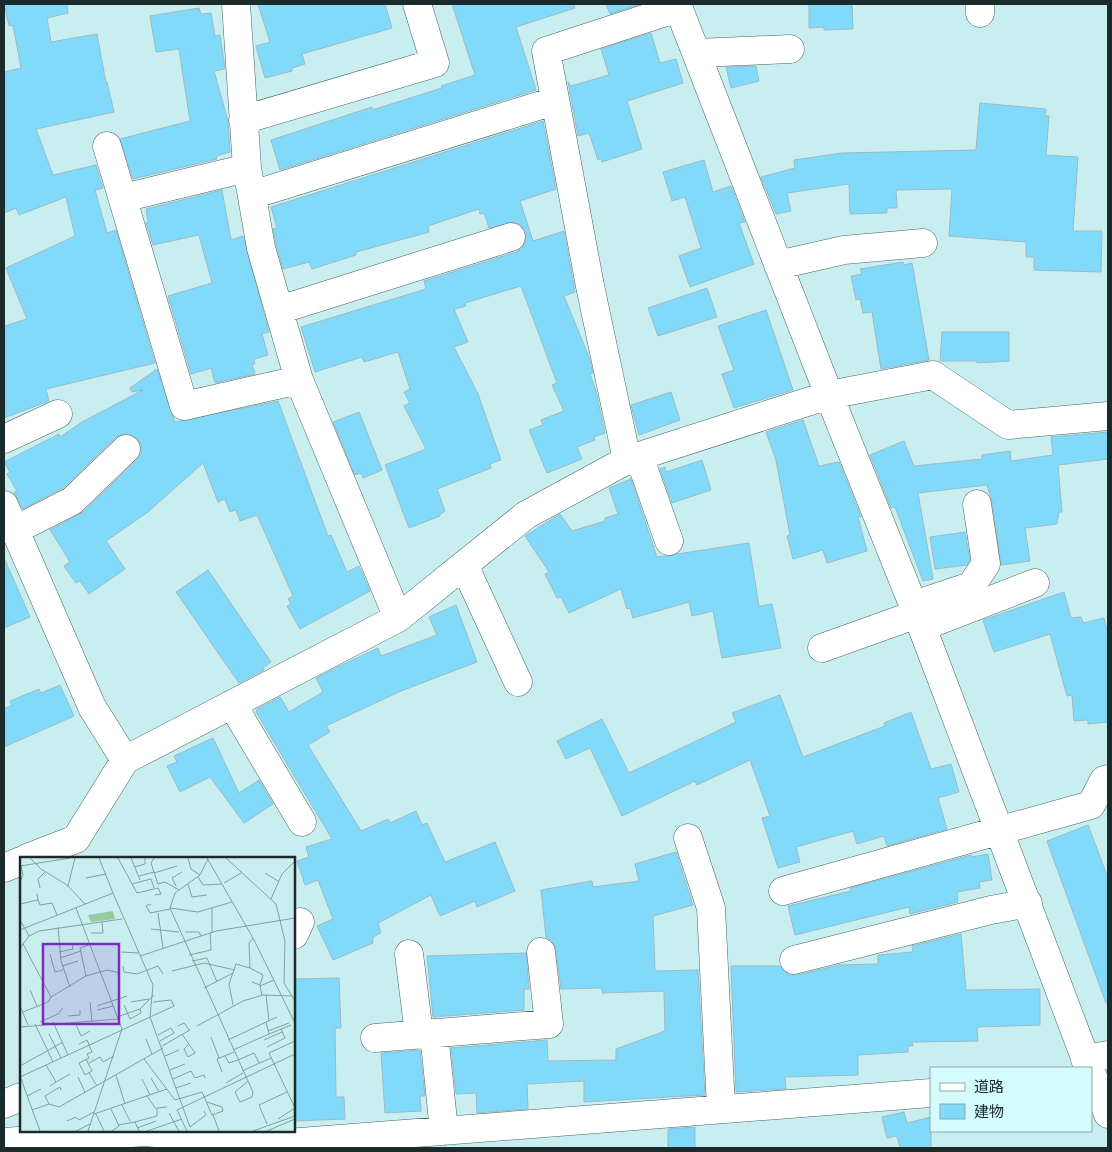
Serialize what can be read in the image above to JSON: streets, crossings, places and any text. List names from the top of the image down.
{
  "legend": ["道路", "建物"]
}
